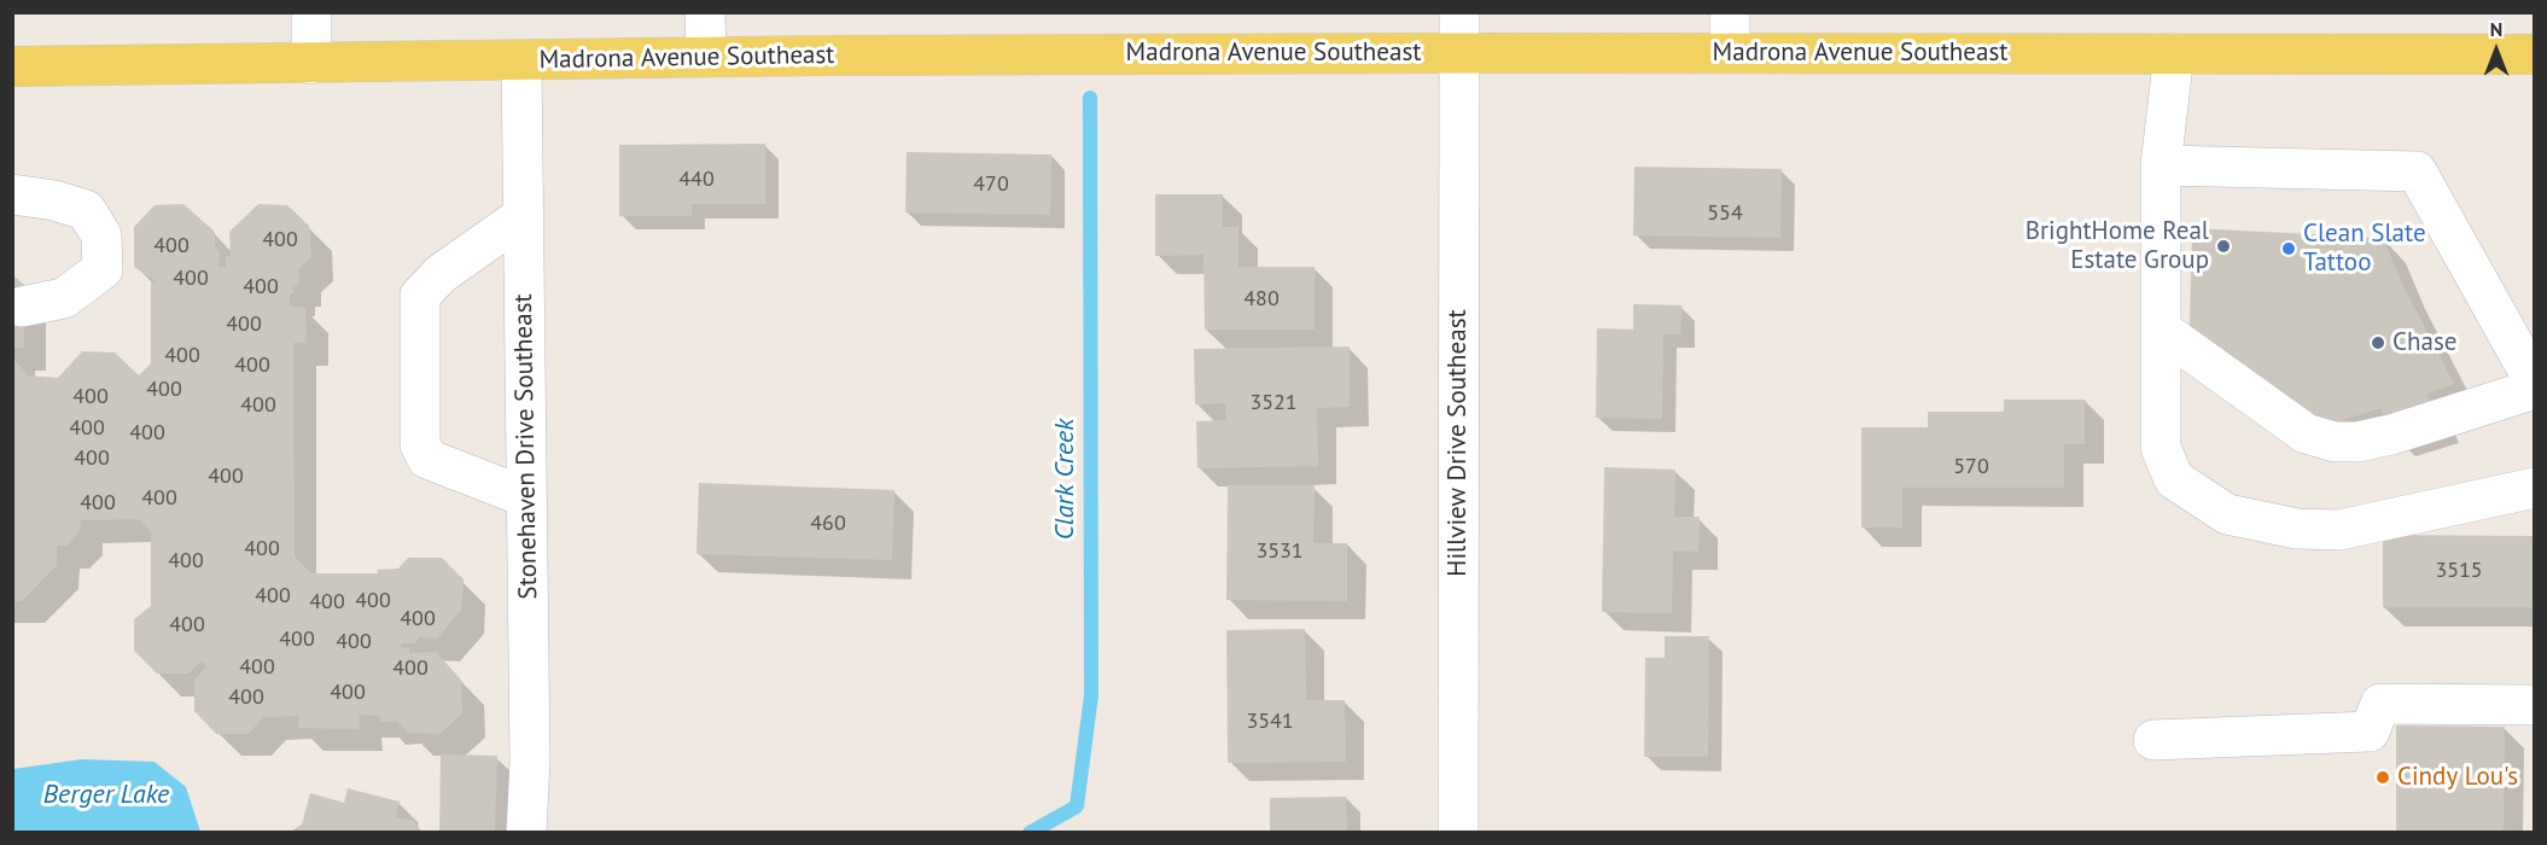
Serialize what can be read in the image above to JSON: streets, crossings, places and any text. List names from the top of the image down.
{
  "streets": {
    "main road": ["Madrona Avenue Southeast"],
    "street": ["Hillview Drive Southeast", "Stonehaven Drive Southeast"]
  },
  "crossings": [
    ["Madrona Avenue Southeast", "Hillview Drive Southeast"],
    ["Madrona Avenue Southeast", "Stonehaven Drive Southeast"]
  ],
  "water": ["Clark Creek", "Berger Lake"],
  "places": [
    "BrightHome Real Estate Group",
    "Clean Slate Tattoo",
    "Chase",
    "Cindy Lou's"
  ],
  "house_numbers": [
    "440",
    "470",
    "554",
    "400",
    "400",
    "400",
    "400",
    "480",
    "400",
    "400",
    "400",
    "400",
    "400",
    "3521",
    "400",
    "400",
    "400",
    "400",
    "570",
    "400",
    "400",
    "400",
    "460",
    "400",
    "3531",
    "400",
    "3515",
    "400",
    "400",
    "400",
    "400",
    "400",
    "400",
    "400",
    "400",
    "400",
    "400",
    "400",
    "3541"
  ],
  "north": "top"
}
